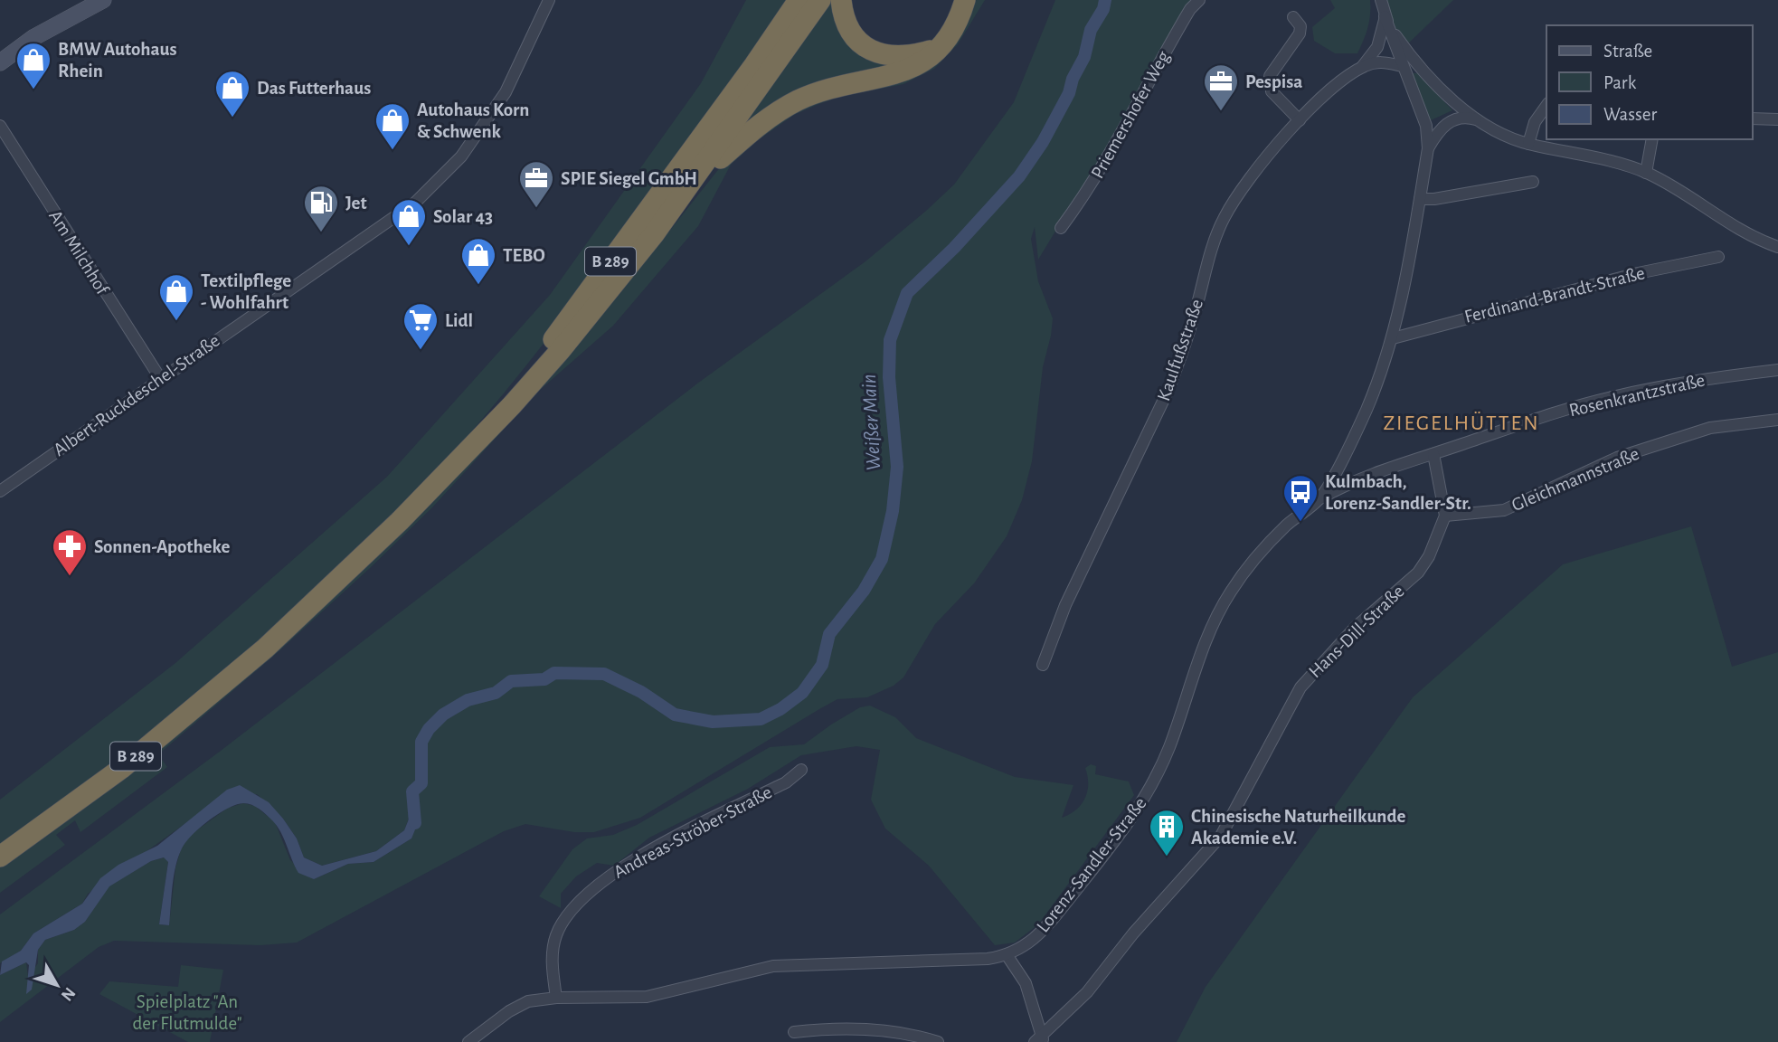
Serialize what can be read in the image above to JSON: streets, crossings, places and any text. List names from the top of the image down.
{
  "streets": {
    "highway": ["B 289"],
    "street": [
      "Priemershofer Weg",
      "Am Milchhof",
      "Ferdinand-Brandt-Straße",
      "Kaulfußstraße",
      "Albert-Ruckdeschel-Straße",
      "Rosenkrantzstraße",
      "Gleichmannstraße",
      "Hans-Dill-Straße",
      "Andreas-Ströber-Straße",
      "Lorenz-Sandler-Straße"
    ]
  },
  "crossings": [
    ["Am Milchhof", "Albert-Ruckdeschel-Straße"],
    ["Ferdinand-Brandt-Straße", "Lorenz-Sandler-Straße"],
    ["Kaulfußstraße", "Lorenz-Sandler-Straße"],
    ["Rosenkrantzstraße", "Lorenz-Sandler-Straße"],
    ["Gleichmannstraße", "Hans-Dill-Straße"]
  ],
  "districts": ["ZIEGELHÜTTEN"],
  "water": ["Weißer Main"],
  "parks": ["Spielplatz \"An der Flutmulde\""],
  "places": {
    "shop": [
      "BMW Autohaus Rhein",
      "Das Futterhaus",
      "Autohaus Korn & Schwenk",
      "Solar 43",
      "TEBO",
      "Textilpflege - Wohlfahrt"
    ],
    "office": ["Pespisa", "SPIE Siegel GmbH"],
    "fuel station": ["Jet"],
    "supermarket": ["Lidl"],
    "bus stop": ["Kulmbach, Lorenz-Sandler-Str."],
    "pharmacy": ["Sonnen-Apotheke"],
    "building": ["Chinesische Naturheilkunde Akademie e.V."]
  },
  "legend": ["Straße", "Park", "Wasser"],
  "north": "bottom right"
}
